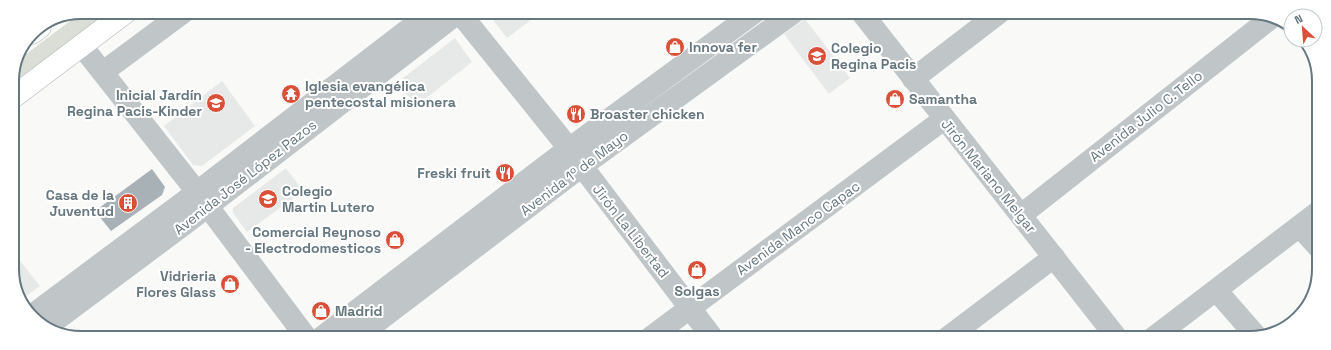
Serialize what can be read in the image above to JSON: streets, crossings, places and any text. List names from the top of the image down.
{
  "streets": {
    "street": [
      "Avenida Julio C. Tello",
      "Avenida 1º de Mayo",
      "Jirón Mariano Melgar",
      "Avenida José López Pazos",
      "Avenida Manco Capac",
      "Jirón La Libertad"
    ]
  },
  "crossings": [
    ["Avenida Julio C. Tello", "Jirón Mariano Melgar"],
    ["Avenida 1º de Mayo", "Jirón La Libertad"],
    ["Jirón Mariano Melgar", "Avenida Manco Capac"],
    ["Avenida Manco Capac", "Jirón La Libertad"]
  ],
  "places": {
    "shop": [
      "Innova fer",
      "Samantha",
      "Comercial Reynoso - Electrodomesticos",
      "Solgas",
      "Vidrieria Flores Glass",
      "Madrid"
    ],
    "school or university": ["Colegio Regina Pacis", "Inicial Jardín Regina Pacis-Kinder", "Colegio Martin Lutero"],
    "temple": ["Iglesia evangélica pentecostal misionera"],
    "restaurant": ["Broaster chicken", "Freski fruit"],
    "building": ["Casa de la Juventud"]
  },
  "north": "top left"
}
